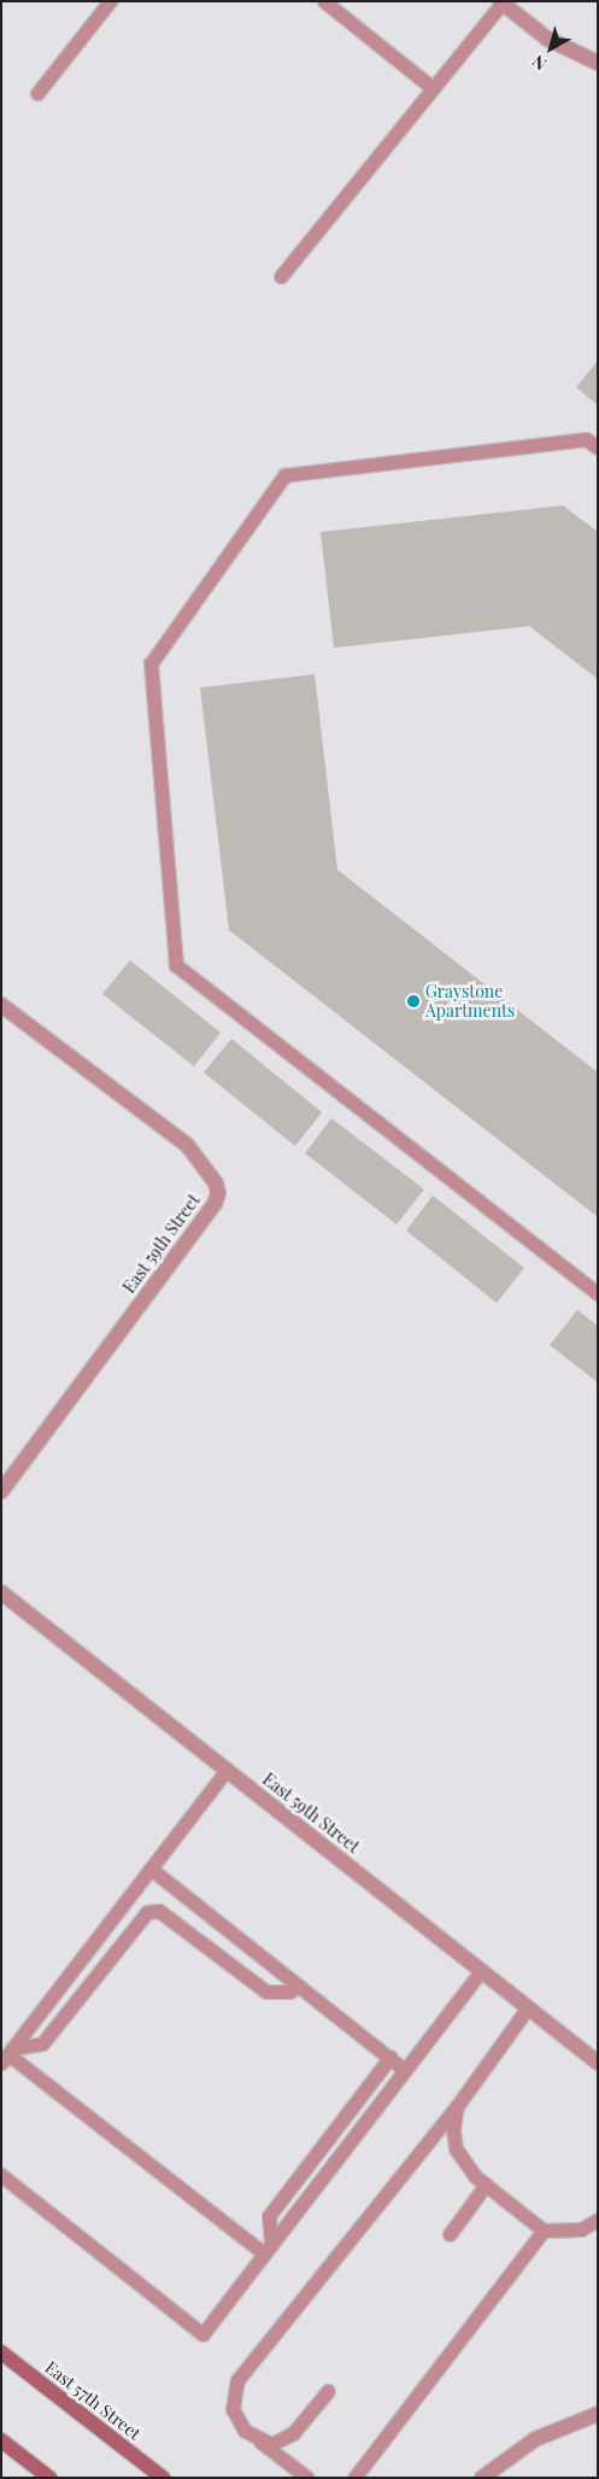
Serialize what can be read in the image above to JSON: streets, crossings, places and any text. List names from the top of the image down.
{
  "streets": {
    "main road": ["East 57th Street"],
    "street": ["East 59th Street"]
  },
  "places": ["Graystone Apartments"],
  "north": "bottom left"
}
